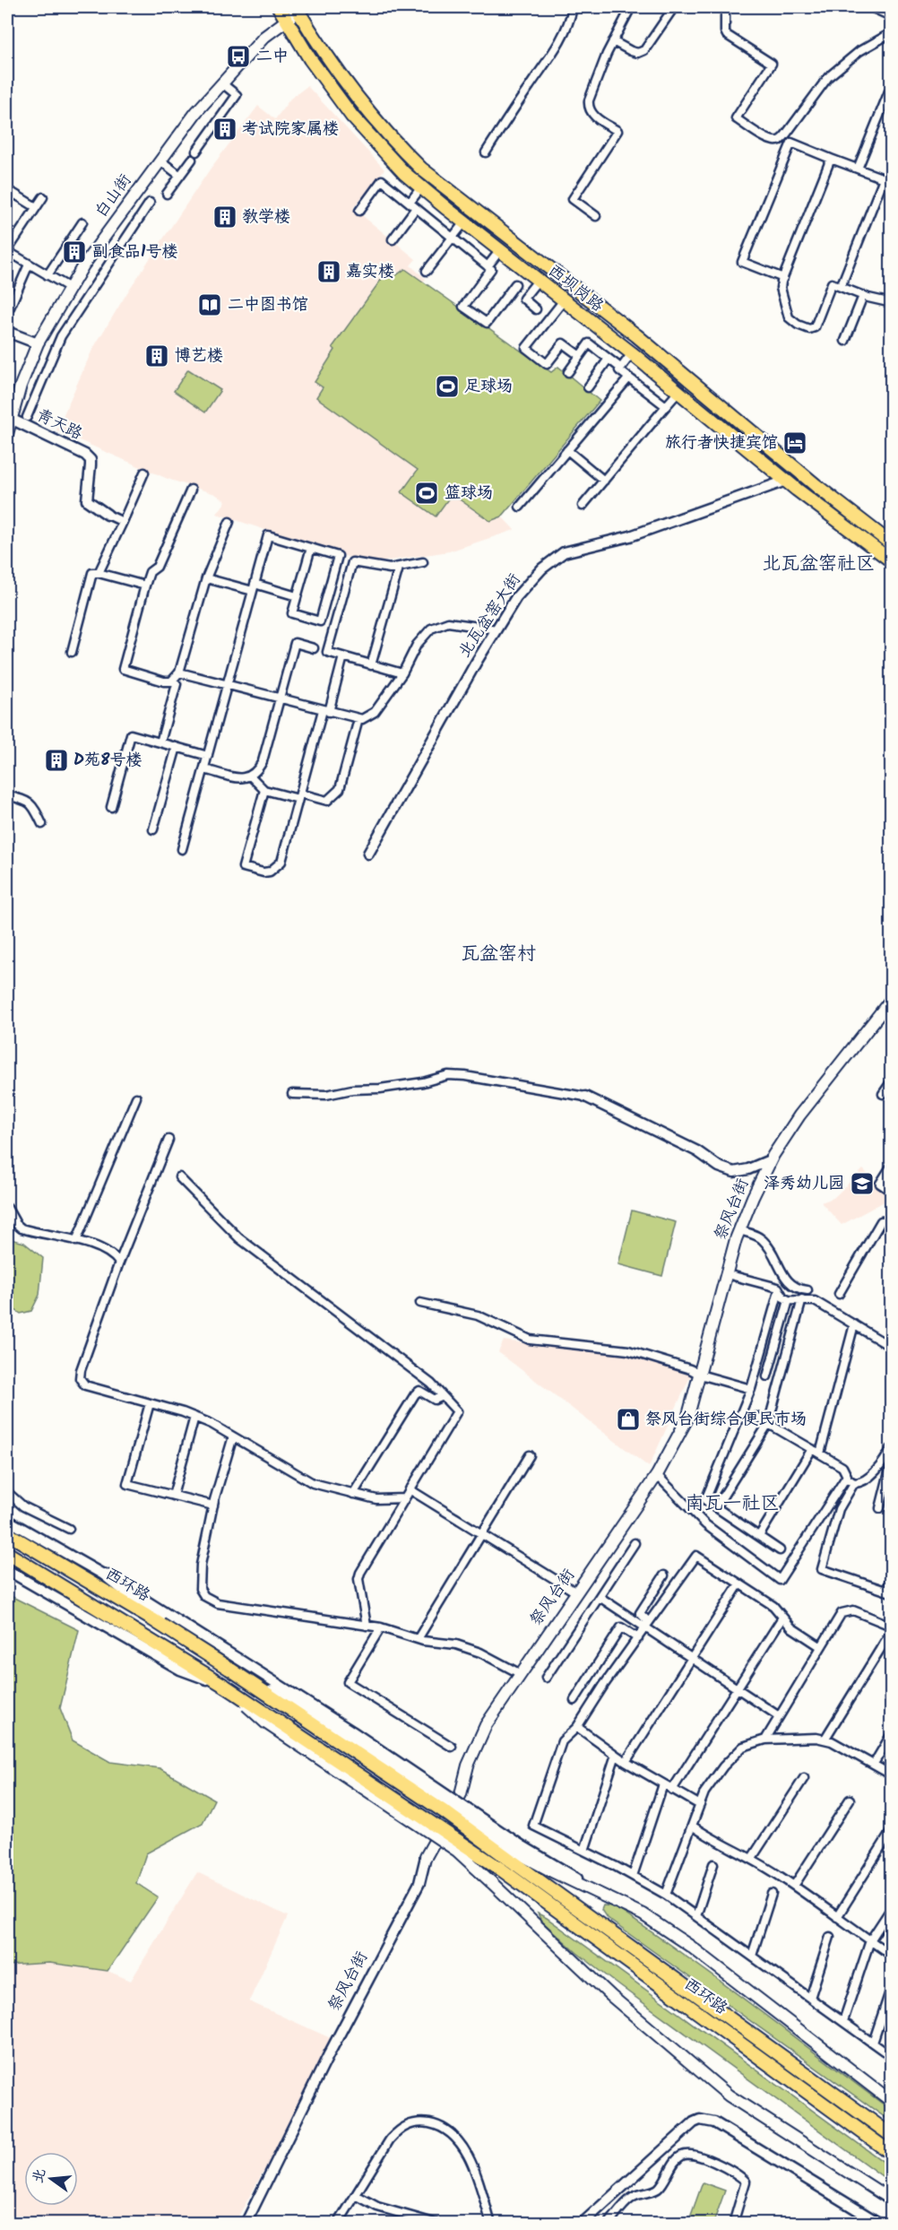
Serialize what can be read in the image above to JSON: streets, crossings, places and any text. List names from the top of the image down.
{
  "streets": {
    "main road": [
      "白山街",
      "西坝岗路",
      "祭风台街",
      "西环路"
    ],
    "street": ["青天路", "北瓦盆窑大街"]
  },
  "crossings": [
    ["白山街", "西坝岗路"],
    ["白山街", "青天路"],
    ["西坝岗路", "北瓦盆窑大街"]
  ],
  "districts": ["北瓦盆窑社区", "瓦盆窑村", "南瓦一社区"],
  "places": {
    "bus stop": ["二中"],
    "building": [
      "考试院家属楼",
      "教学楼",
      "副食品1号楼",
      "嘉实楼",
      "博艺楼",
      "D苑8号楼"
    ],
    "library": ["二中图书馆"],
    "sports": ["足球场", "篮球场"],
    "hotel": ["旅行者快捷宾馆"],
    "school or university": ["泽秀幼儿园"],
    "shop": ["祭风台街综合便民市场"]
  },
  "north": "left"
}
